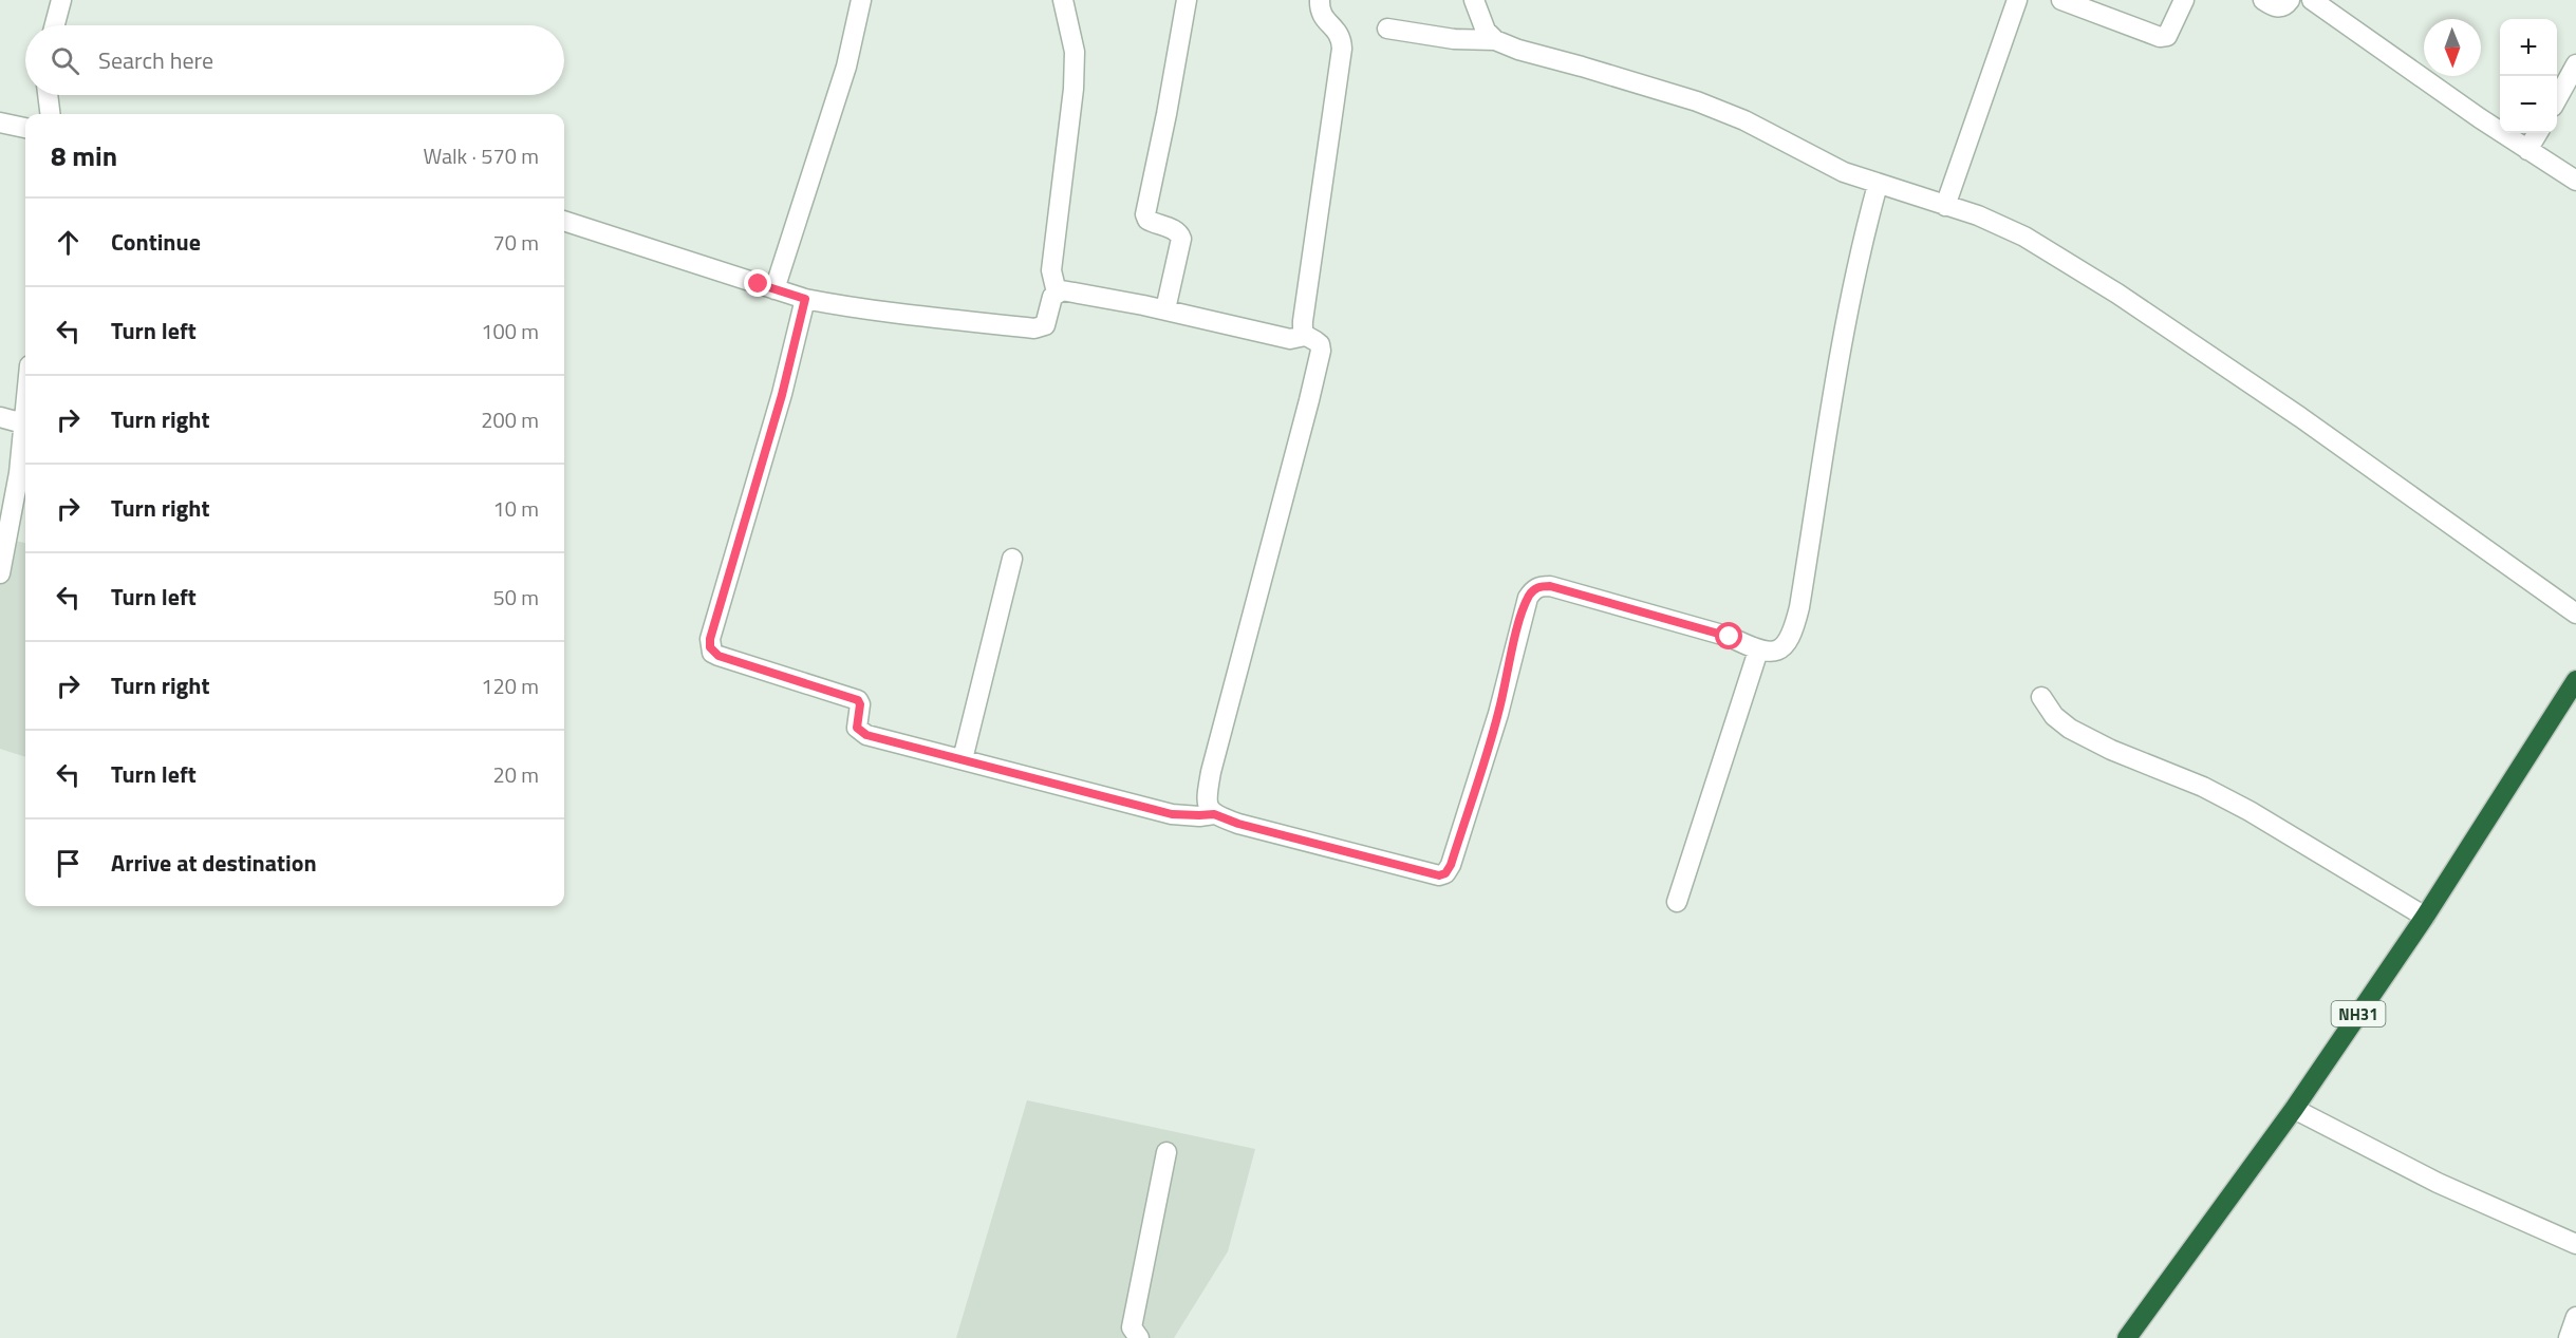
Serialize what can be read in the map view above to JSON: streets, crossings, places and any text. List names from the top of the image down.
{
  "streets": {
    "highway": ["NH31"]
  },
  "north": "bottom",
  "page": {
    "map_buttons": ["+", "−"],
    "search": "Search here",
    "heading": ["8 min", "Walk · 570 m"],
    "list": [
      ["Continue", "70 m"],
      ["Turn left", "100 m"],
      ["Turn right", "200 m"],
      ["Turn right", "10 m"],
      ["Turn left", "50 m"],
      ["Turn right", "120 m"],
      ["Turn left", "20 m"],
      "Arrive at destination"
    ]
  }
}
